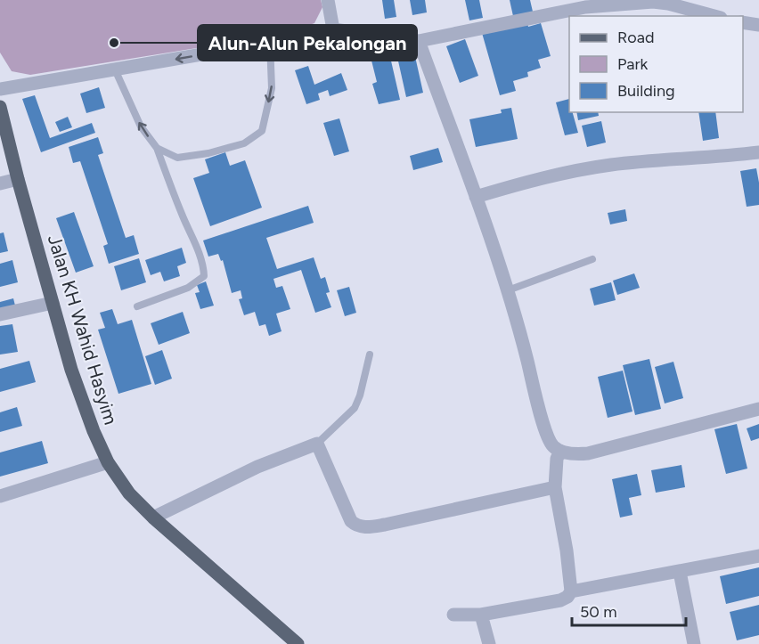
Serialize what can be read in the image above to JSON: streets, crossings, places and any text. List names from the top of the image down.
{
  "streets": {
    "main road": ["Jalan KH Wahid Hasyim"]
  },
  "places": ["Alun-Alun Pekalongan"],
  "legend": ["Road", "Park", "Building"],
  "scale_bar": "50 m"
}
